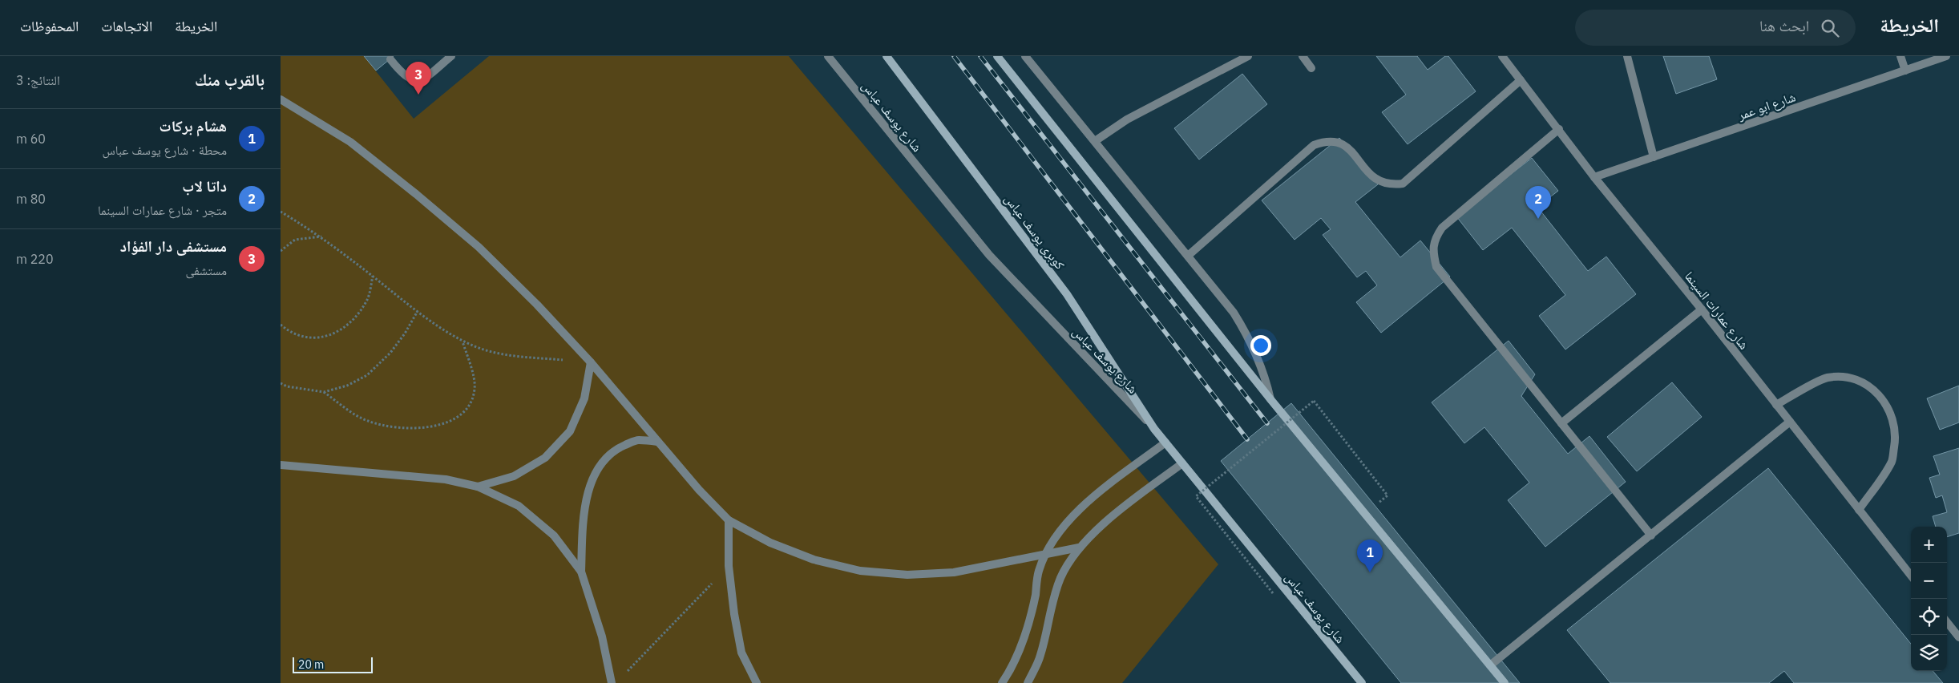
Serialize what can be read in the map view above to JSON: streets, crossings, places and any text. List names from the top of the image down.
{
  "streets": {
    "main road": ["شارع يوسف عباس", "كوبرى يوسف عباس"],
    "street": ["شارع ابو عمر", "شارع عمارات السينما"]
  },
  "crossings": [
    ["شارع ابو عمر", "شارع عمارات السينما"],
    ["شارع يوسف عباس", "كوبرى يوسف عباس"]
  ],
  "scale_bar": "20 m",
  "page": {
    "header": "الخريطة",
    "search": "ابحث هنا",
    "nav": ["الخريطة", "الاتجاهات", "المحفوظات"],
    "heading": ["بالقرب منك", "النتائج: 3"],
    "pins": ["3", "2", "1"],
    "list": [
      {
        "mark": "1",
        "name": "هشام بركات",
        "note": "محطة · شارع يوسف عباس",
        "value": "60 m"
      },
      {
        "mark": "2",
        "name": "داتا لاب",
        "note": "متجر · شارع عمارات السينما",
        "value": "80 m"
      },
      {
        "mark": "3",
        "name": "مستشفى دار الفؤاد",
        "note": "مستشفى",
        "value": "220 m"
      }
    ],
    "map_buttons": ["+", "−"],
    "scale": "20 m"
  }
}
